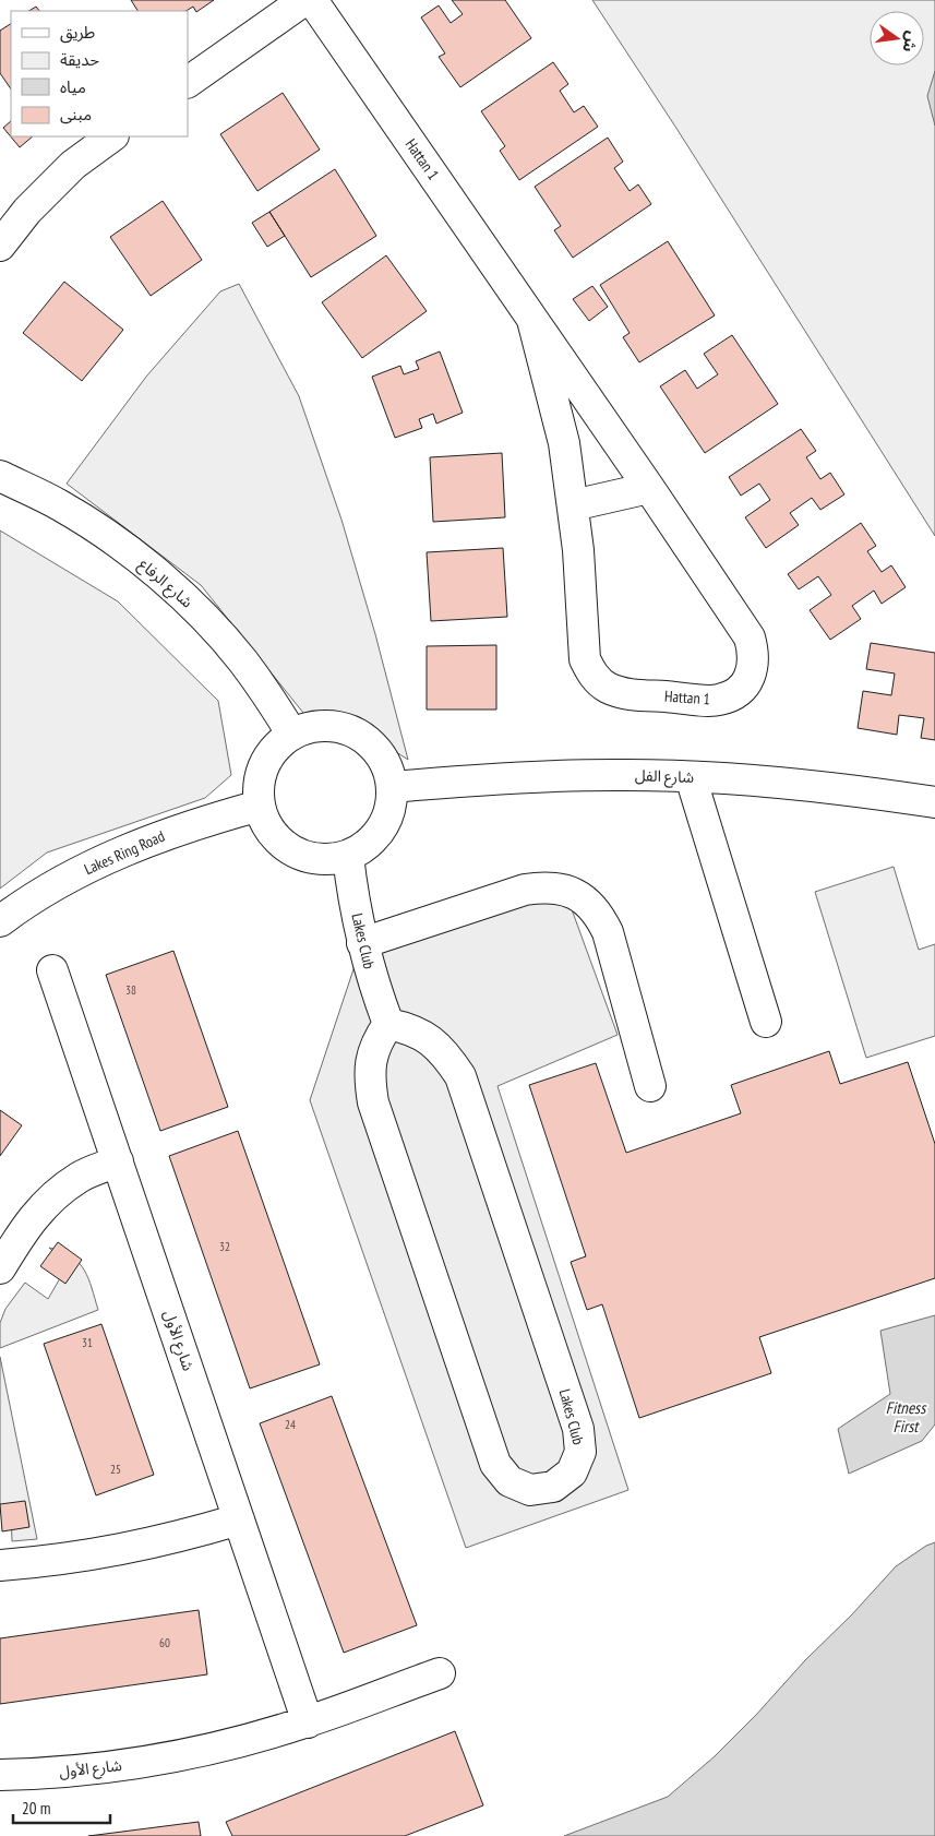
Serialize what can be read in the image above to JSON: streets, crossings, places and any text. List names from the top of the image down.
{
  "streets": {
    "street": [
      "Hattan 1",
      "شارع الرفاع",
      "شارع الفل",
      "Lakes Ring Road",
      "Lakes Club",
      "شارع الأول"
    ]
  },
  "crossings": [
    ["شارع الرفاع", "شارع الفل"],
    ["شارع الرفاع", "Lakes Ring Road"],
    ["شارع الرفاع", "Lakes Club"],
    ["شارع الفل", "Lakes Ring Road"],
    ["شارع الفل", "Lakes Club"],
    ["Lakes Ring Road", "Lakes Club"]
  ],
  "water": ["Fitness First"],
  "house_numbers": [
    "38",
    "32",
    "31",
    "24",
    "25",
    "60"
  ],
  "legend": [
    "طريق",
    "حديقة",
    "مياه",
    "مبنى"
  ],
  "scale_bar": "20 m",
  "north": "right"
}
